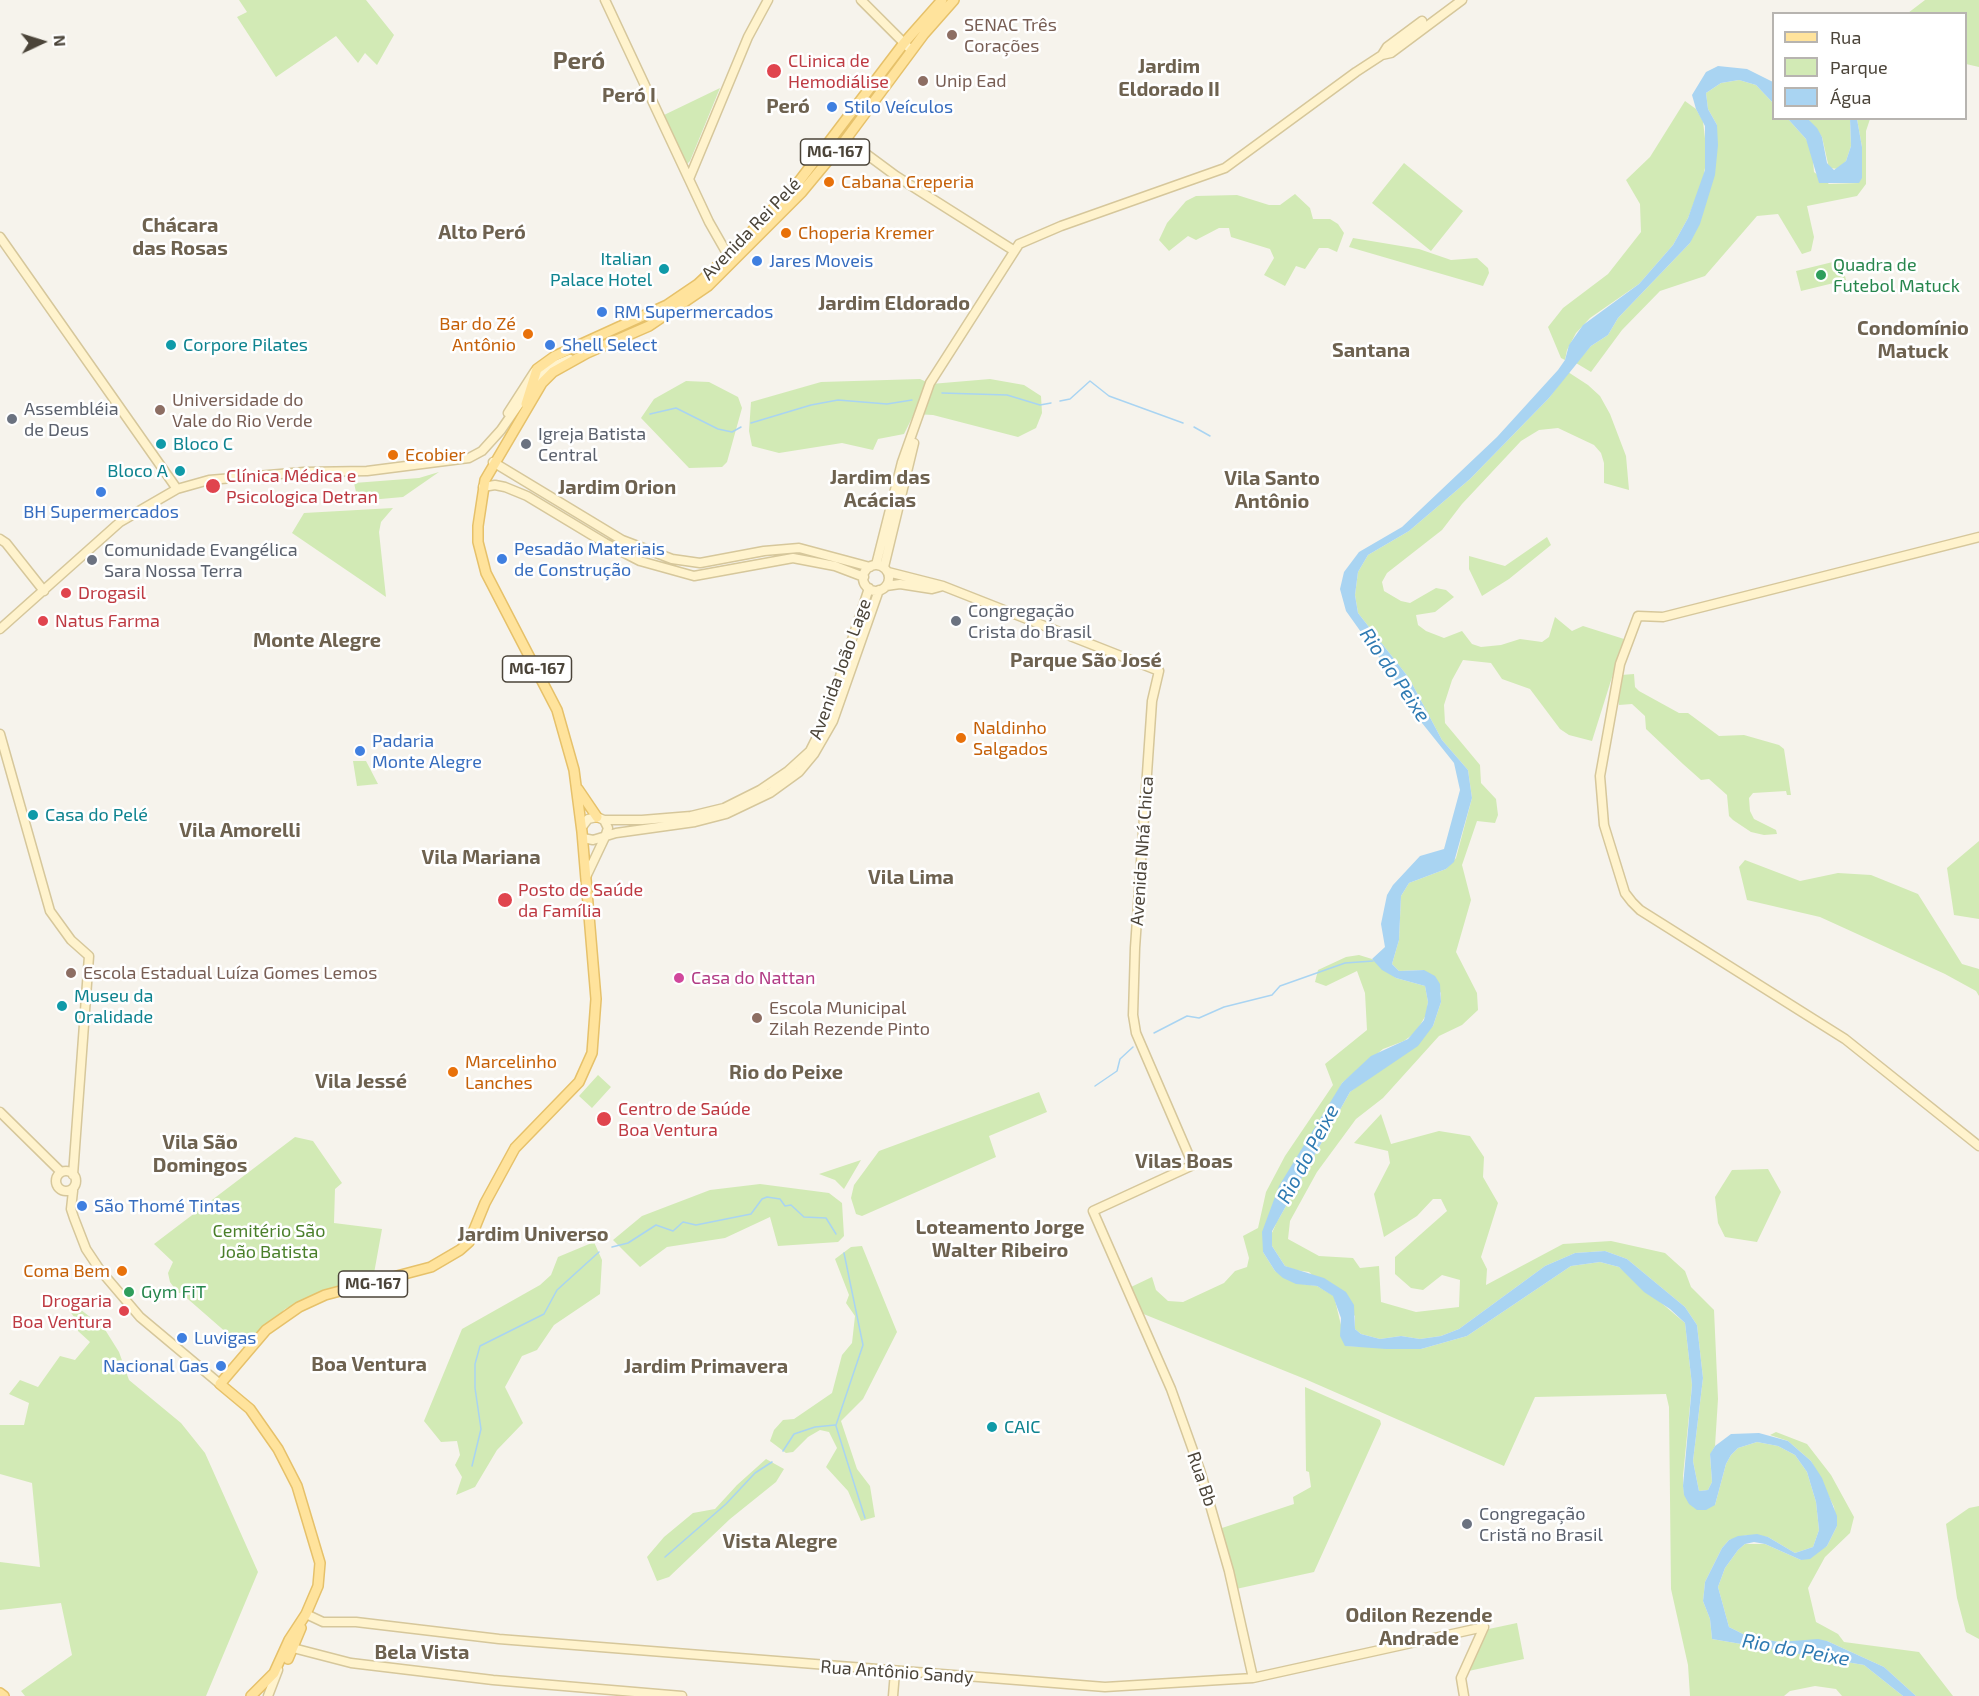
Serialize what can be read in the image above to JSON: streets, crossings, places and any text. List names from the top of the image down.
{
  "streets": {
    "main road": ["MG-167", "Avenida Rei Pelé"],
    "street": [
      "Avenida João Lage",
      "Avenida Nhá Chica",
      "Rua Bb",
      "Rua Antônio Sandy"
    ]
  },
  "crossings": [
    ["MG-167", "Avenida Rei Pelé"],
    ["MG-167", "Avenida João Lage"],
    ["Avenida Nhá Chica", "Rua Bb"],
    ["Rua Bb", "Rua Antônio Sandy"]
  ],
  "districts": [
    "Peró",
    "Jardim Eldorado II",
    "Peró I",
    "Peró",
    "Chácara das Rosas",
    "Alto Peró",
    "Jardim Eldorado",
    "Condomínio Matuck",
    "Santana",
    "Jardim das Acácias",
    "Vila Santo Antônio",
    "Jardim Orion",
    "Monte Alegre",
    "Parque São José",
    "Vila Amorelli",
    "Vila Mariana",
    "Vila Lima",
    "Rio do Peixe",
    "Vila Jessé",
    "Vila São Domingos",
    "Vilas Boas",
    "Loteamento Jorge Walter Ribeiro",
    "Jardim Universo",
    "Boa Ventura",
    "Jardim Primavera",
    "Vista Alegre",
    "Odilon Rezende Andrade",
    "Bela Vista"
  ],
  "water": ["Rio do Peixe"],
  "parks": ["Cemitério São João Batista"],
  "places": [
    "SENAC Três Corações",
    "CLinica de Hemodiálise",
    "Unip Ead",
    "Stilo Veículos",
    "Cabana Creperia",
    "Choperia Kremer",
    "Jares Moveis",
    "Italian Palace Hotel",
    "Quadra de Futebol Matuck",
    "RM Supermercados",
    "Bar do Zé Antônio",
    "Corpore Pilates",
    "Shell Select",
    "Universidade do Vale do Rio Verde",
    "Assembléia de Deus",
    "Bloco C",
    "Igreja Batista Central",
    "Ecobier",
    "Bloco A",
    "Clínica Médica e Psicologica Detran",
    "BH Supermercados",
    "Pesadão Materiais de Construção",
    "Comunidade Evangélica Sara Nossa Terra",
    "Drogasil",
    "Natus Farma",
    "Congregação Crista do Brasil",
    "Naldinho Salgados",
    "Padaria Monte Alegre",
    "Casa do Pelé",
    "Posto de Saúde da Família",
    "Escola Estadual Luíza Gomes Lemos",
    "Casa do Nattan",
    "Museu da Oralidade",
    "Escola Municipal Zilah Rezende Pinto",
    "Marcelinho Lanches",
    "Centro de Saúde Boa Ventura",
    "São Thomé Tintas",
    "Coma Bem",
    "Gym FiT",
    "Drogaria Boa Ventura",
    "Luvigas",
    "Nacional Gas",
    "CAIC",
    "Congregação Cristã no Brasil"
  ],
  "legend": ["Rua", "Parque", "Água"],
  "north": "right"
}
